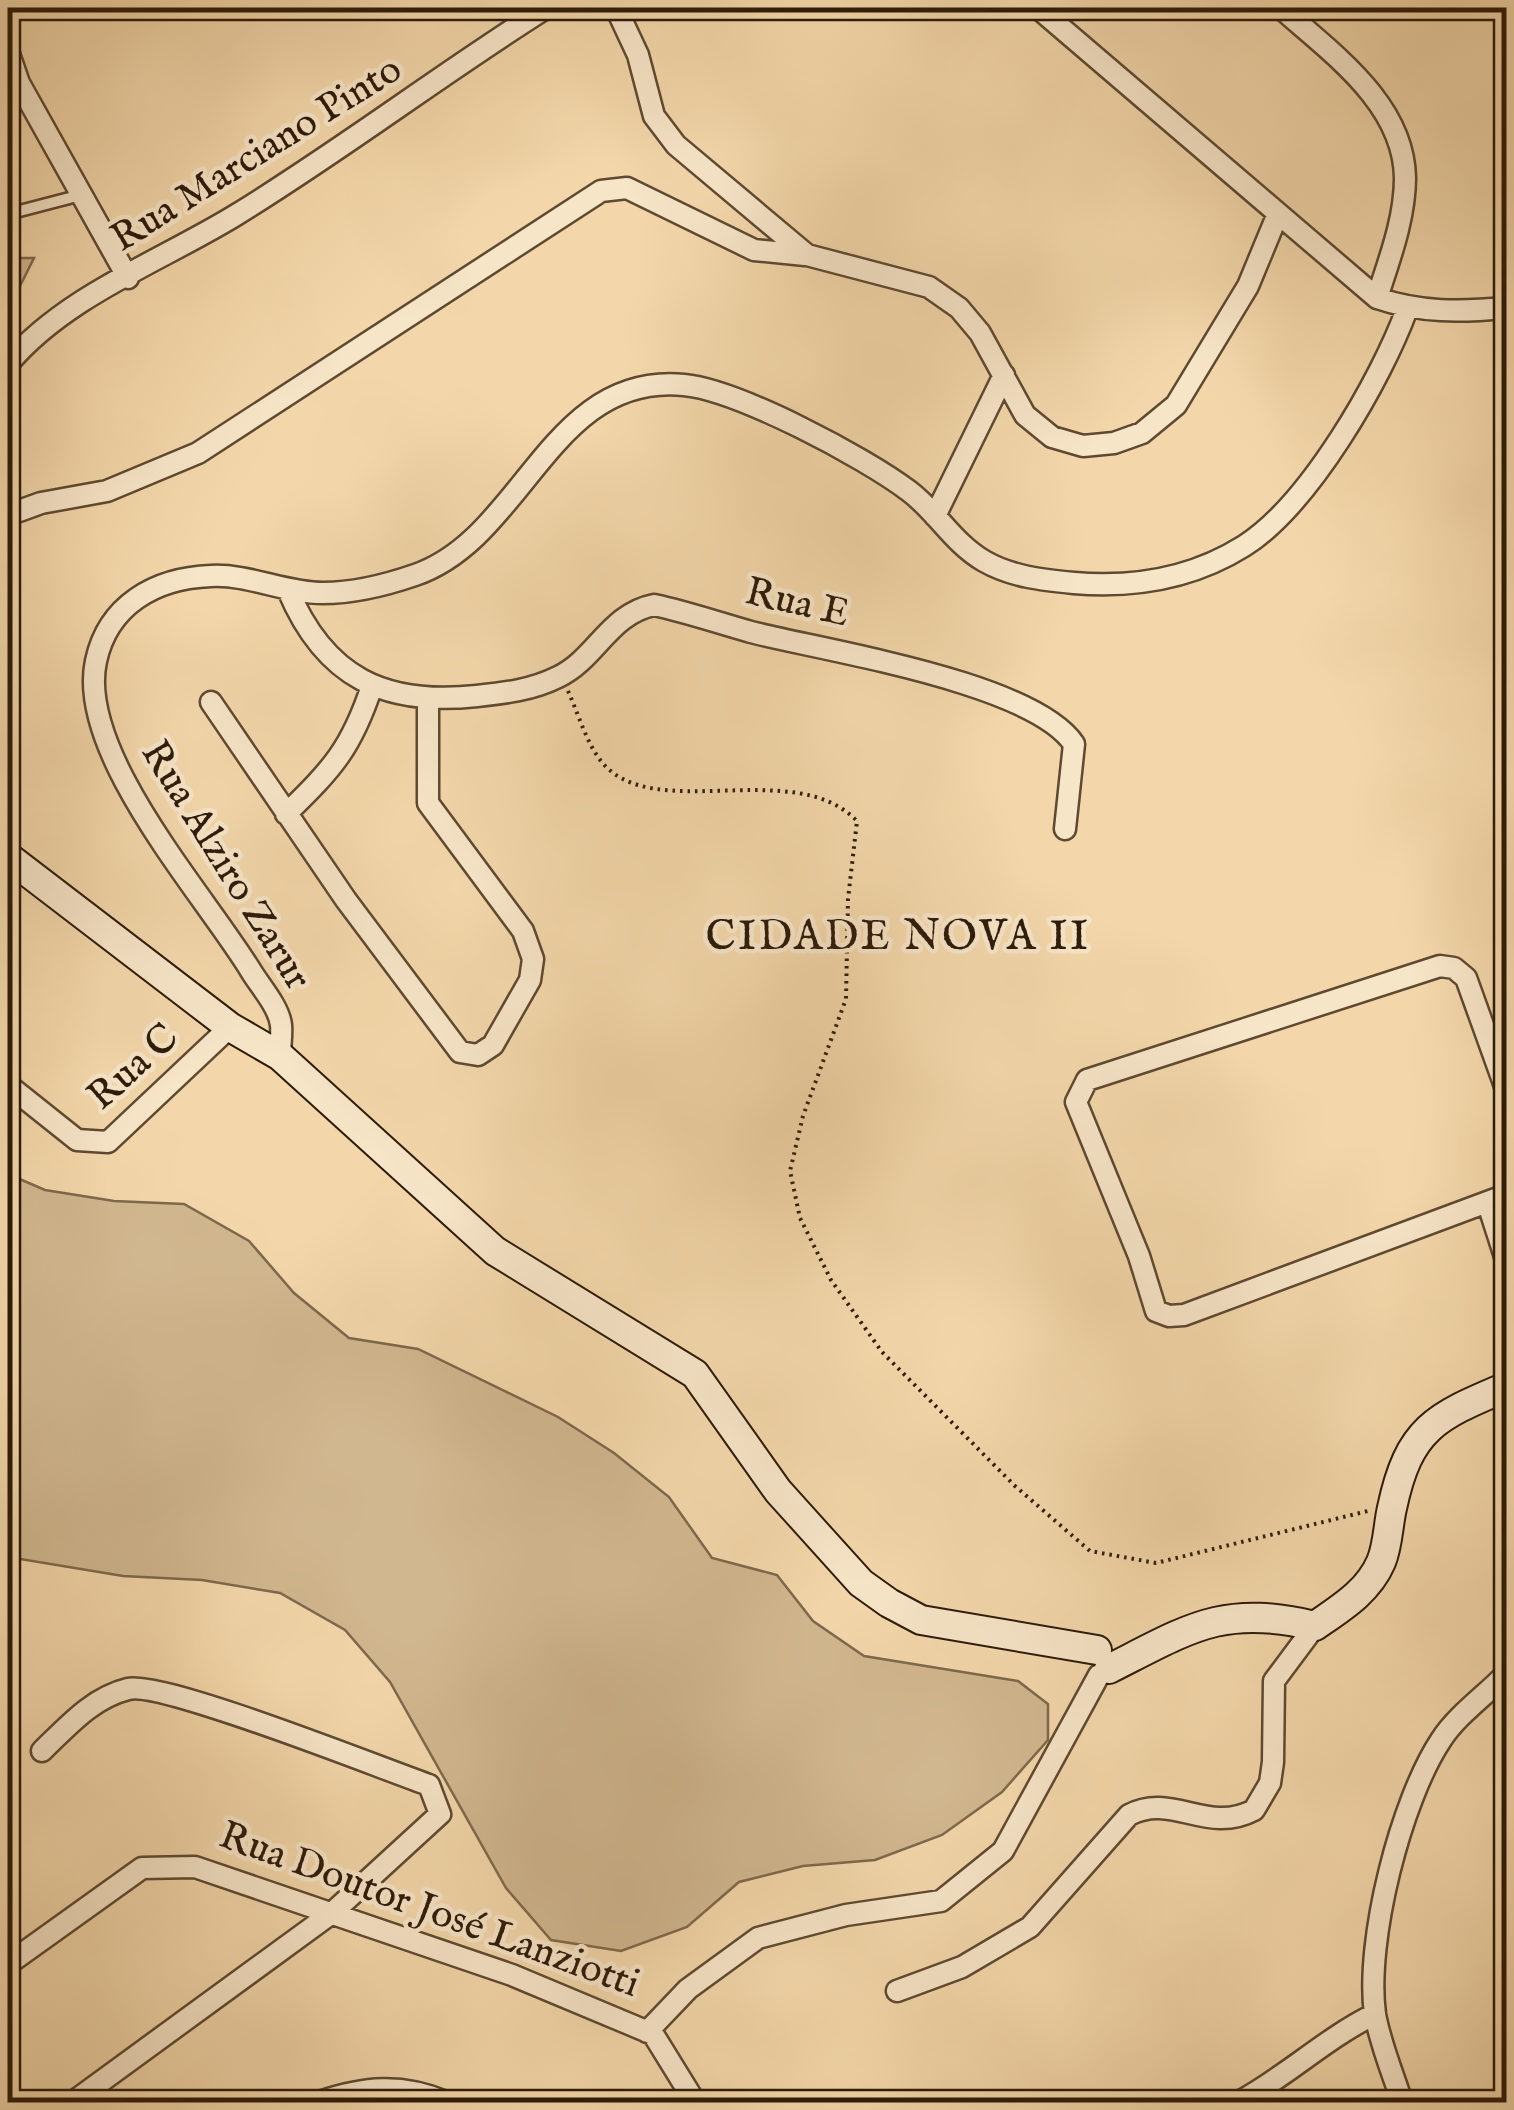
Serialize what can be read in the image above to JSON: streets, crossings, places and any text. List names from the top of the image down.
{
  "streets": {
    "street": [
      "Rua Marciano Pinto",
      "Rua E",
      "Rua Alziro Zarur",
      "Rua C",
      "Rua Doutor José Lanziotti"
    ]
  },
  "districts": ["CIDADE NOVA II"]
}
